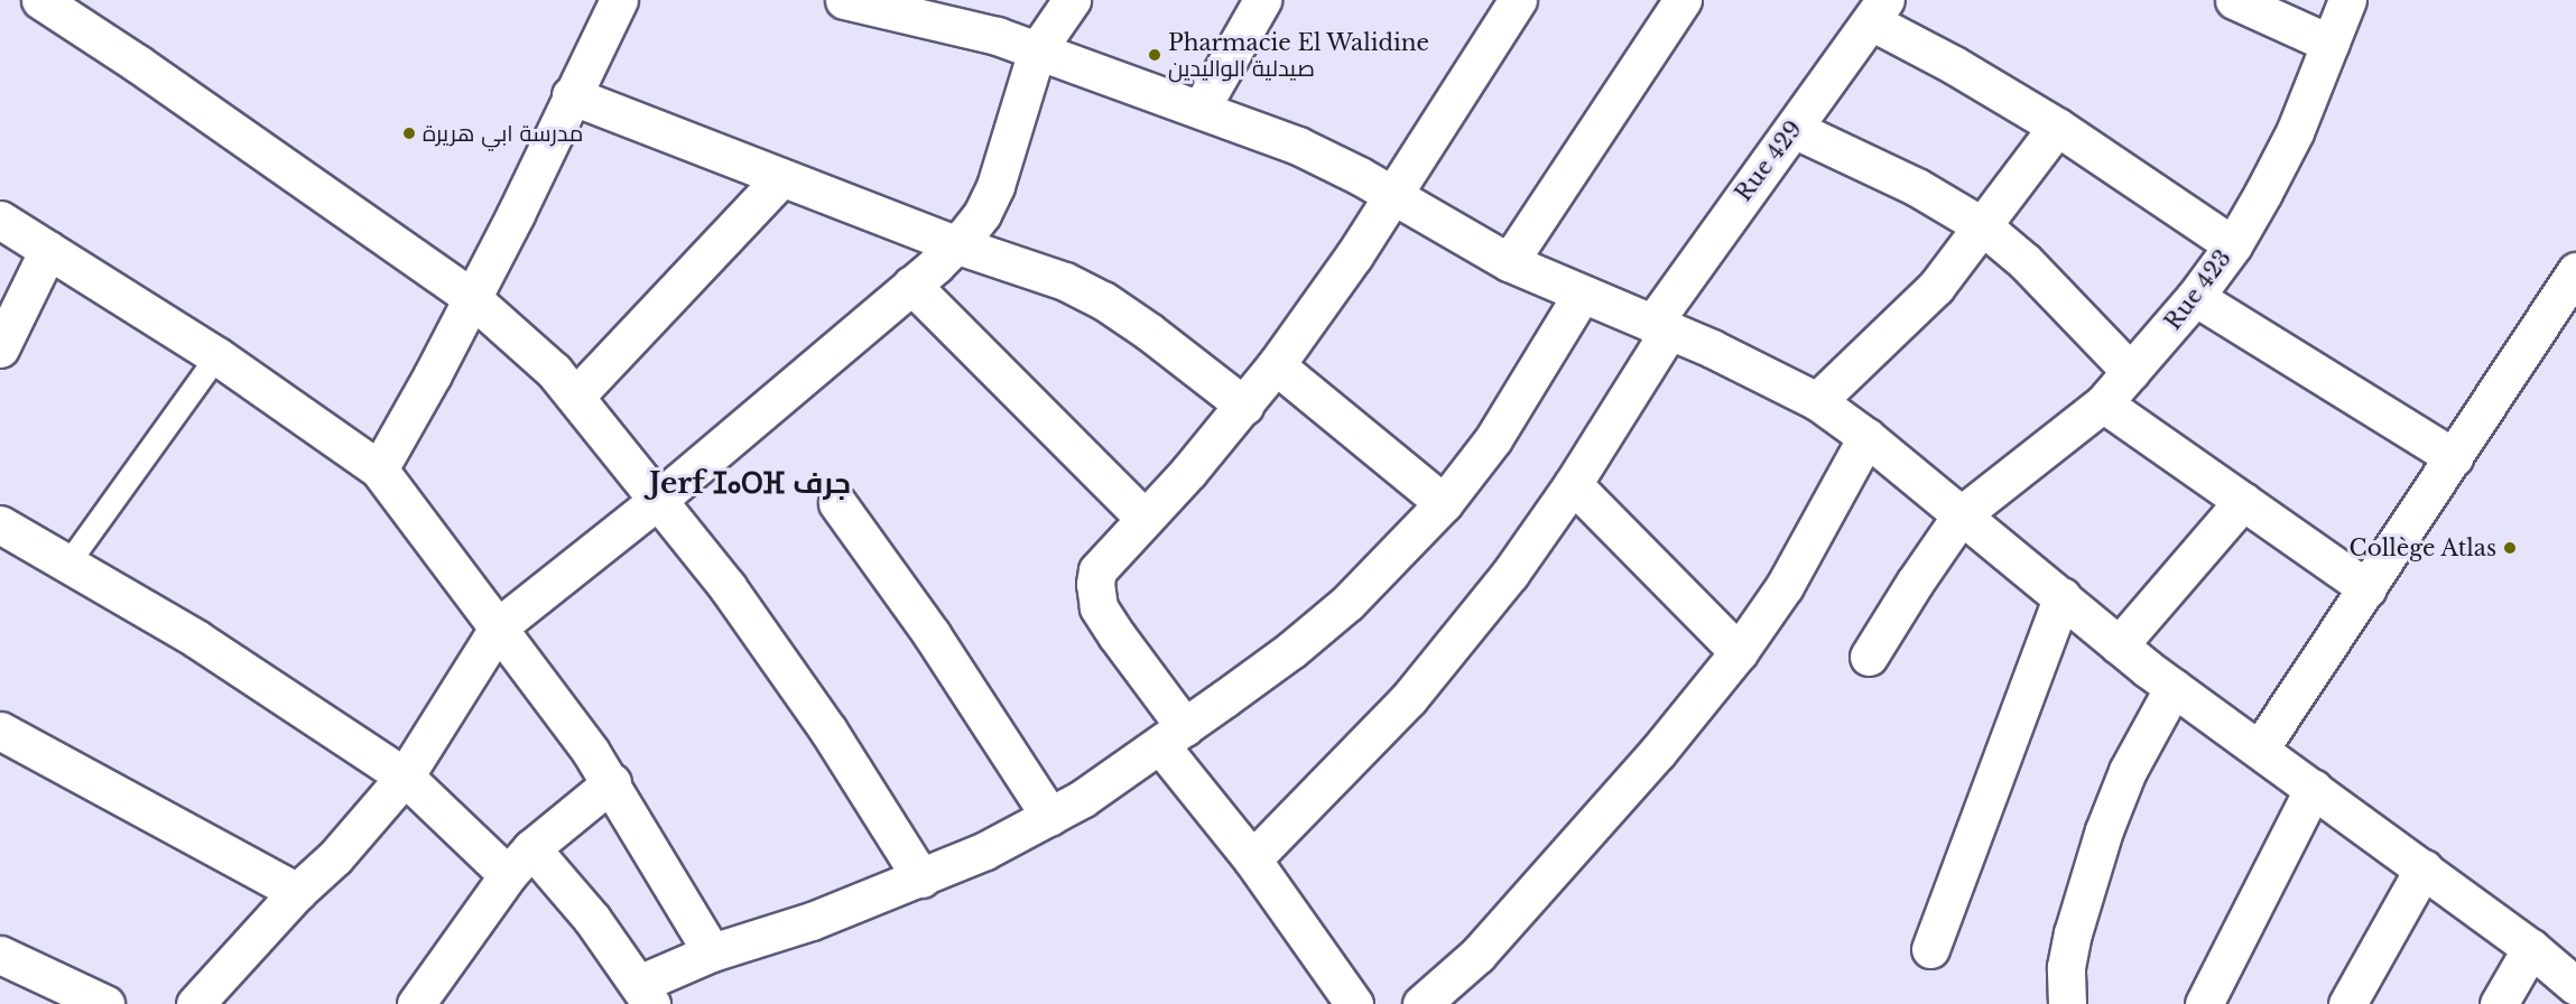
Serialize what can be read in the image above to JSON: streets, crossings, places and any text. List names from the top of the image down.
{
  "streets": {
    "street": ["Rue 429", "Rue 423"]
  },
  "districts": ["Jerf ⵊⴰⵔⴼ جرف"],
  "places": ["Pharmacie El Walidine صيدلية الواليدين", "مدرسة ابي هريرة", "Collège Atlas"]
}
